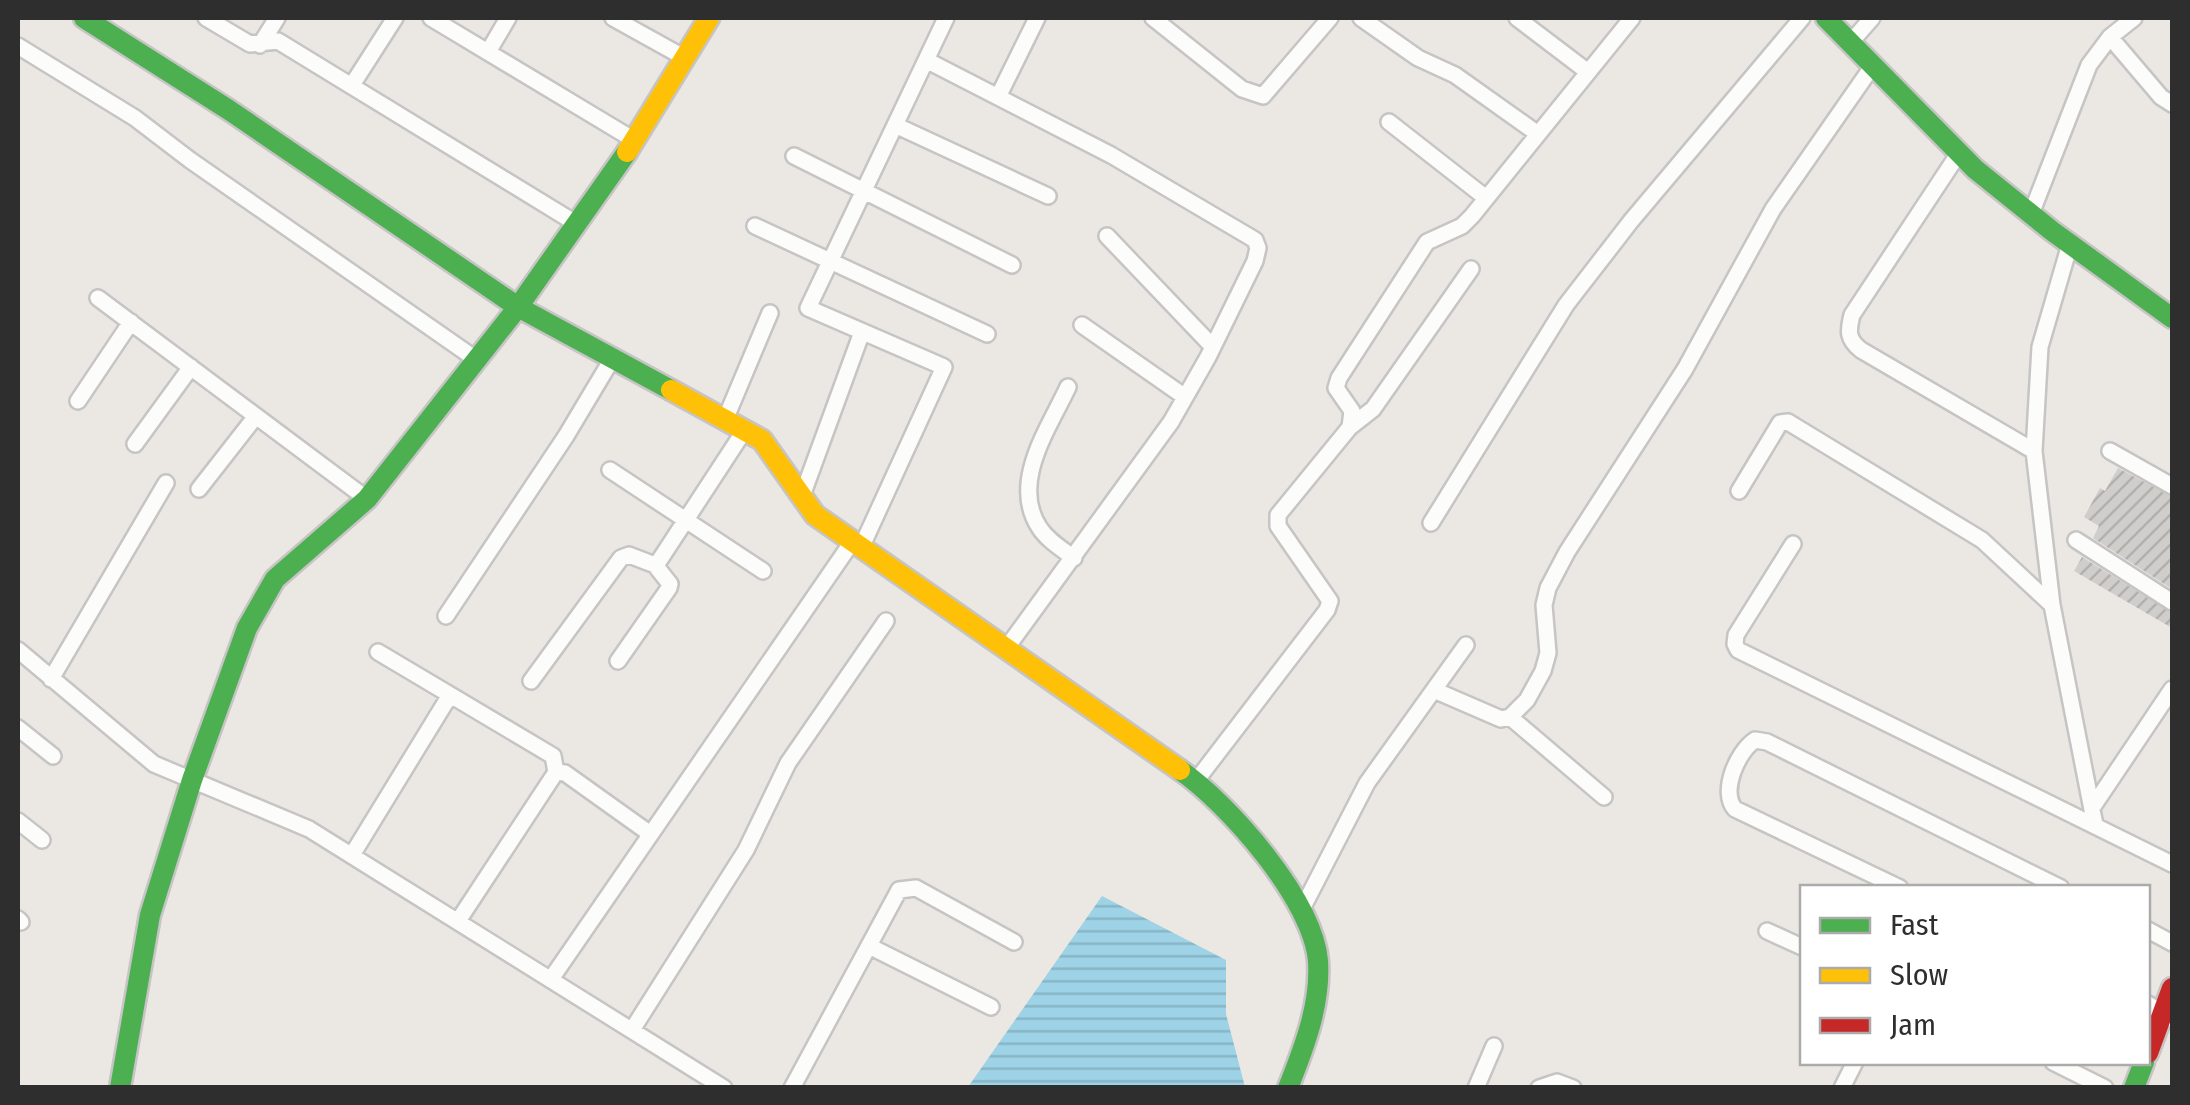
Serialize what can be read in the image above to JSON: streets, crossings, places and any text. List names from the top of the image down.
{
  "legend": ["Fast", "Slow", "Jam"]
}
